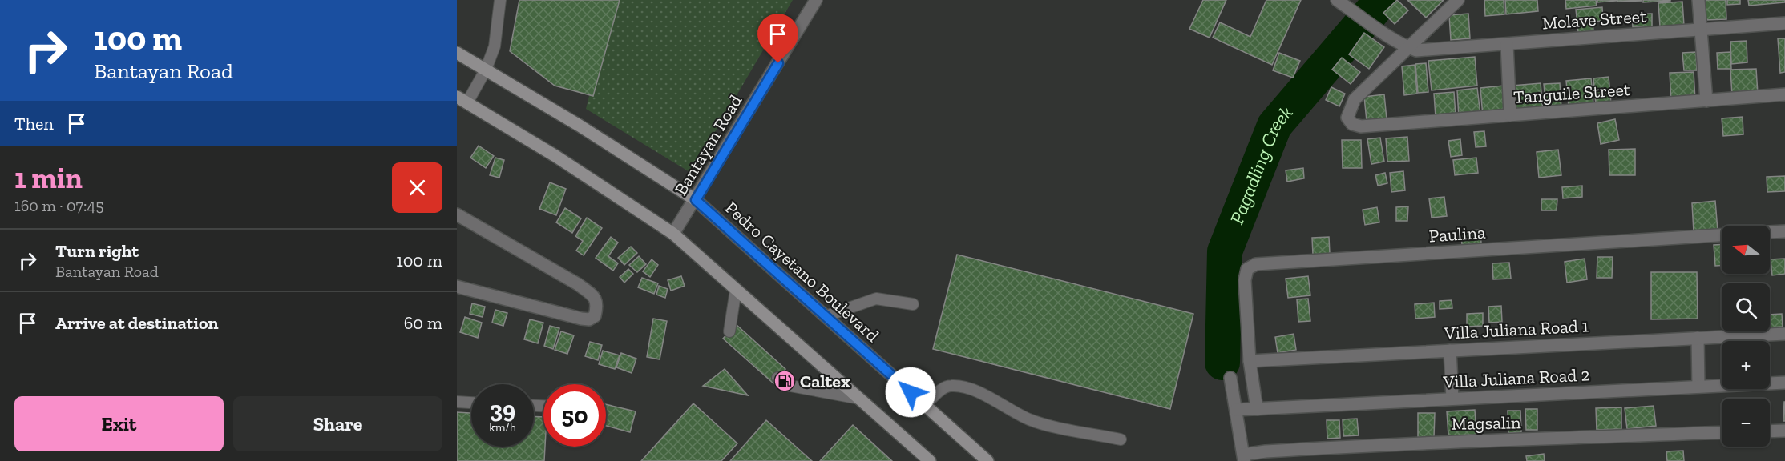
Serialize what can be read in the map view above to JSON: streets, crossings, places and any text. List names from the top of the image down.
{
  "streets": {
    "main road": ["Pedro Cayetano Boulevard"],
    "street": [
      "Molave Street",
      "Tanguile Street",
      "Bantayan Road",
      "Paulina",
      "Villa Juliana Road 1",
      "Villa Juliana Road 2",
      "Magsalin"
    ]
  },
  "crossings": [
    ["Molave Street", "Tanguile Street"],
    ["Bantayan Road", "Pedro Cayetano Boulevard"],
    ["Paulina", "Villa Juliana Road 1"],
    ["Paulina", "Villa Juliana Road 2"]
  ],
  "water": ["Pagadling Creek"],
  "places": {
    "fuel station": ["Caltex"]
  },
  "north": "left",
  "page": {
    "turn": ["100 m", "Bantayan Road"],
    "then": "Then",
    "heading": ["1 min", "160 m · 07:45"],
    "map_buttons": ["+", "−"],
    "list": [
      {
        "name": "Turn right",
        "note": "Bantayan Road",
        "value": "100 m"
      },
      {
        "name": "Arrive at destination",
        "value": "60 m"
      }
    ],
    "speed": "39 km/h",
    "limit": "50",
    "buttons": ["Exit", "Share"]
  }
}
